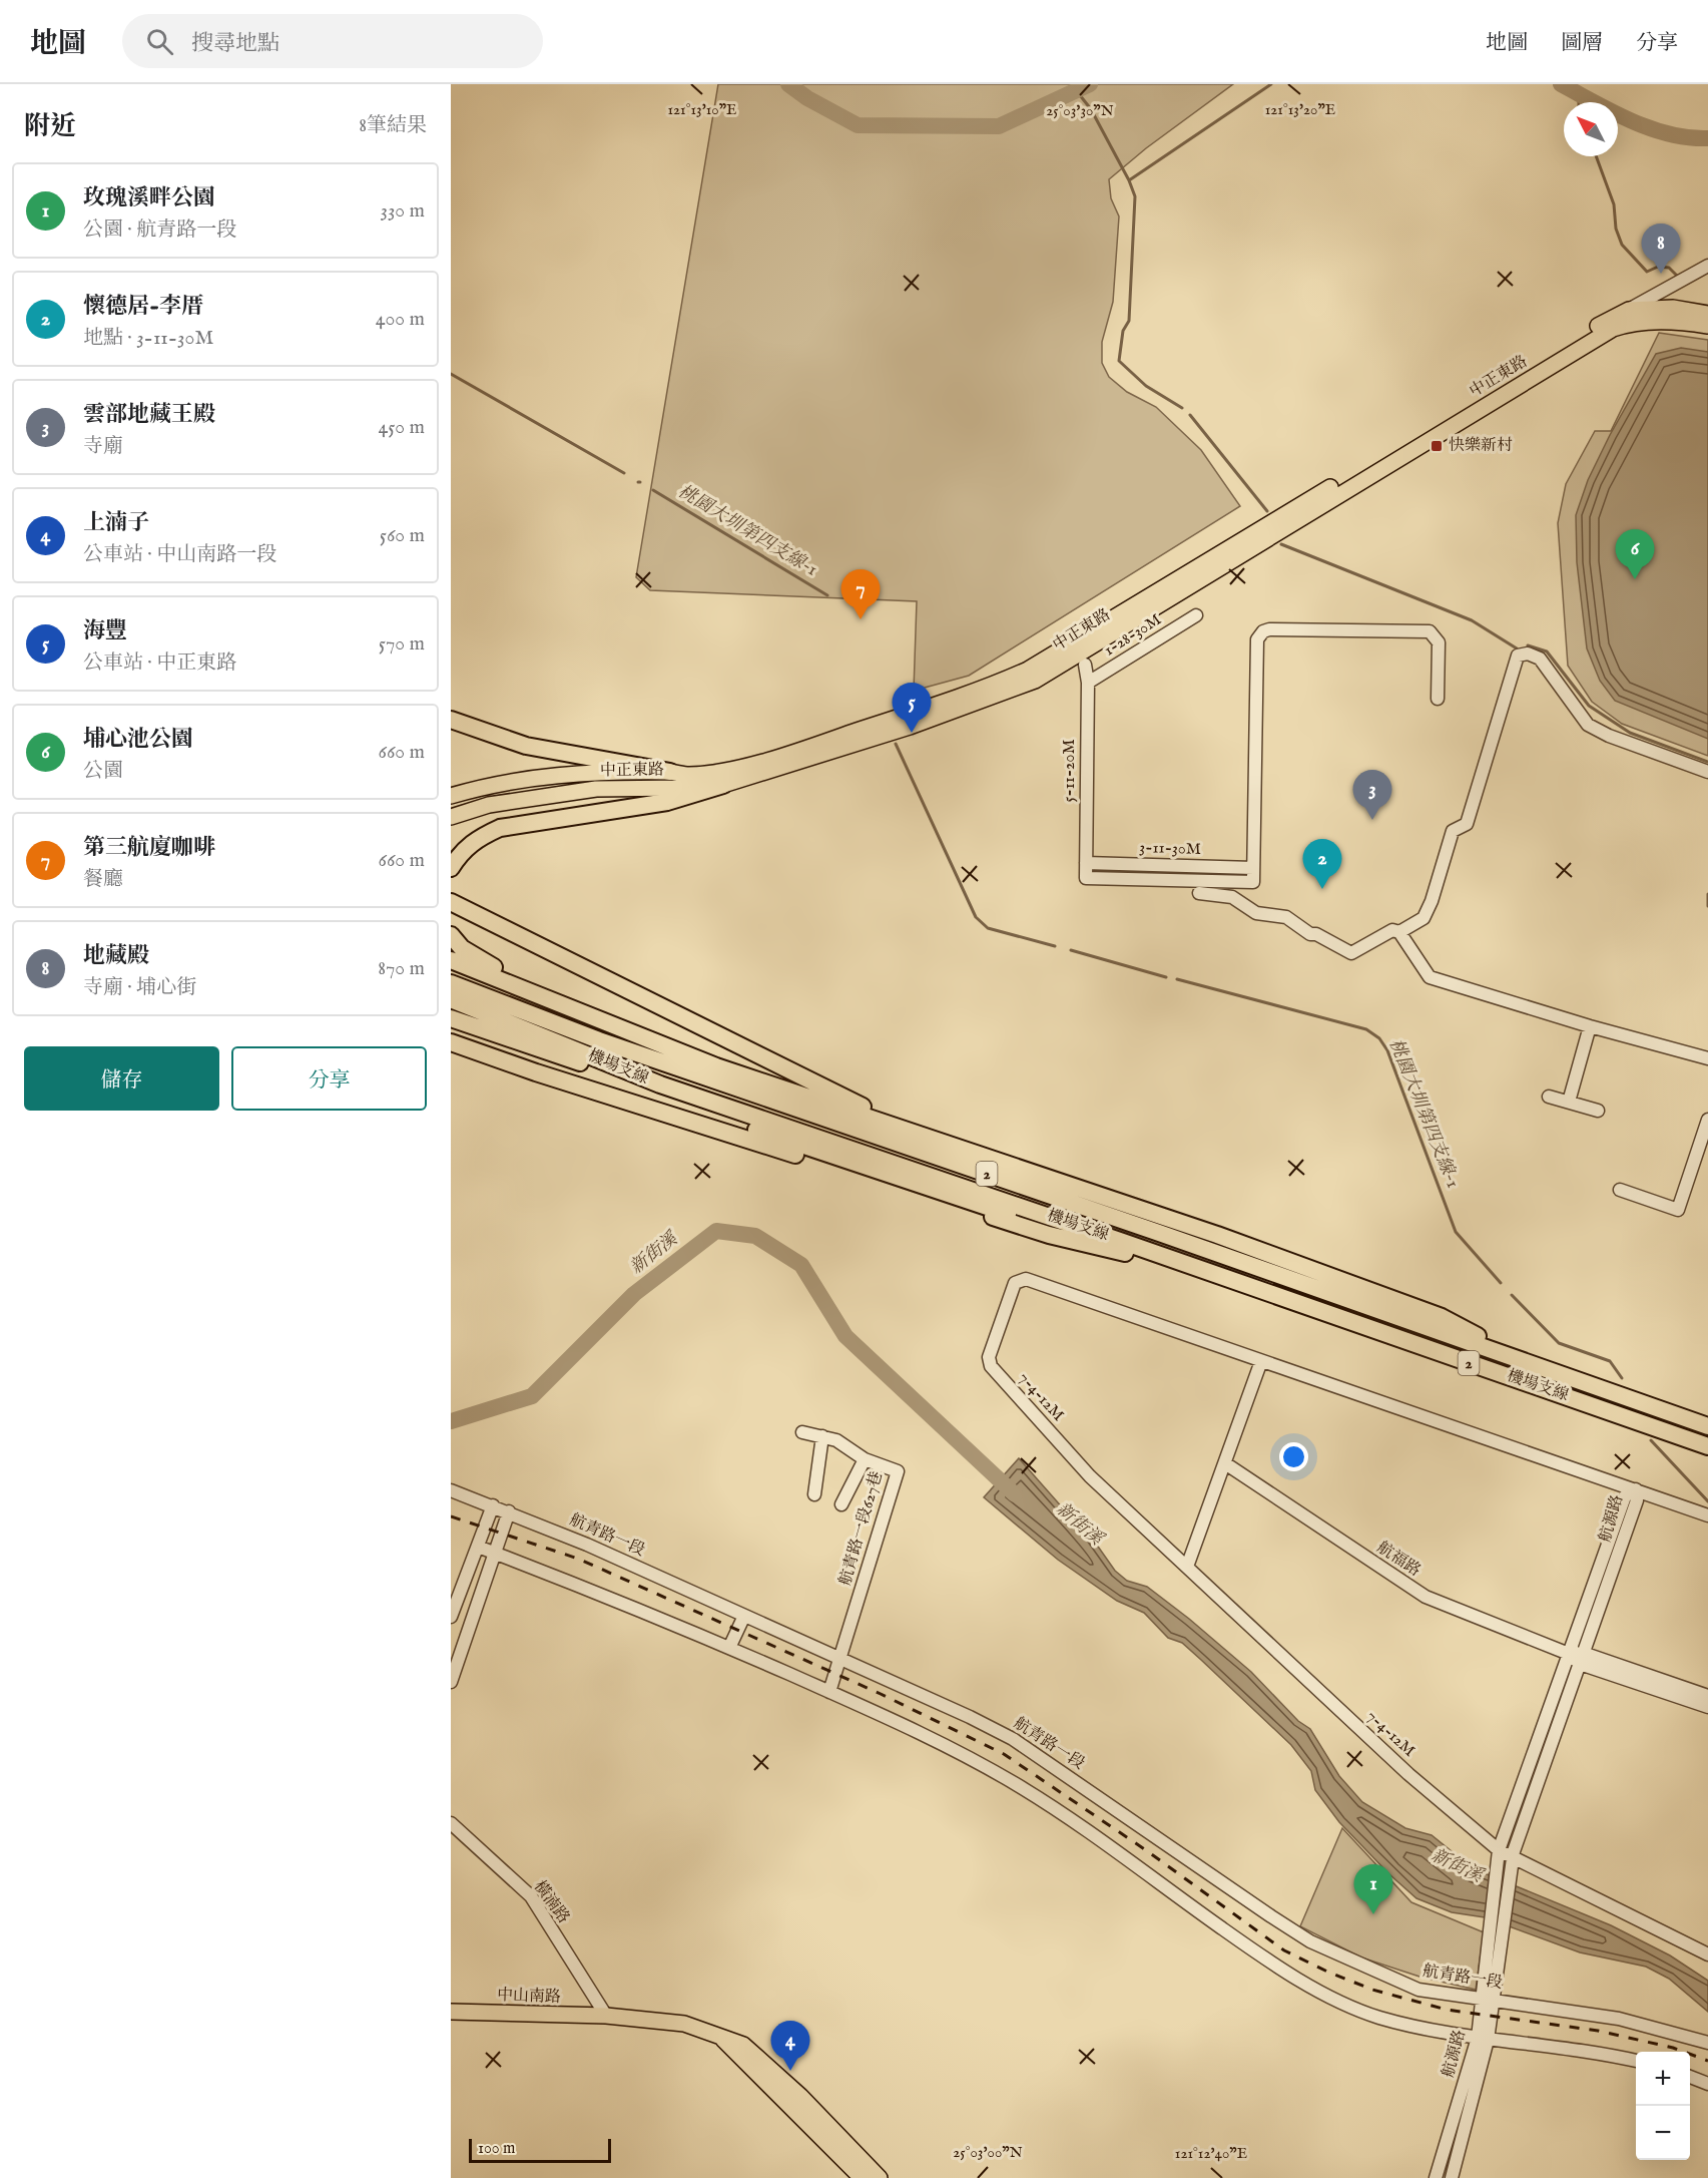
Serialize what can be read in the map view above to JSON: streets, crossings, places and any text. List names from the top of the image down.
{
  "streets": {
    "highway": ["機場支線", "2"],
    "main road": ["中正東路", "中山南路"],
    "street": [
      "1-28-30M",
      "5-11-20M",
      "3-11-30M",
      "7-4-12M",
      "航源路",
      "航青路一段627巷",
      "航青路一段",
      "航福路",
      "橫湳路"
    ]
  },
  "crossings": [
    ["1-28-30M", "5-11-20M"],
    ["5-11-20M", "3-11-30M"],
    ["7-4-12M", "航源路"],
    ["航源路", "航青路一段"],
    ["航源路", "航福路"],
    ["航青路一段627巷", "航青路一段"],
    ["橫湳路", "中山南路"]
  ],
  "water": ["桃園大圳第四支線-1", "新街溪"],
  "places": {
    "transit": ["快樂新村"]
  },
  "scale_bar": "100 m",
  "north": "top left",
  "page": {
    "header": "地圖",
    "search": "搜尋地點",
    "nav": ["地圖", "圖層", "分享"],
    "heading": ["附近", "8筆結果"],
    "list": [
      {
        "mark": "1",
        "name": "玫瑰溪畔公園",
        "note": "公園 · 航青路一段",
        "value": "330 m"
      },
      {
        "mark": "2",
        "name": "懷德居-李厝",
        "note": "地點 · 3-11-30M",
        "value": "400 m"
      },
      {
        "mark": "3",
        "name": "雲部地藏王殿",
        "note": "寺廟",
        "value": "450 m"
      },
      {
        "mark": "4",
        "name": "上湳子",
        "note": "公車站 · 中山南路一段",
        "value": "560 m"
      },
      {
        "mark": "5",
        "name": "海豐",
        "note": "公車站 · 中正東路",
        "value": "570 m"
      },
      {
        "mark": "6",
        "name": "埔心池公園",
        "note": "公園",
        "value": "660 m"
      },
      {
        "mark": "7",
        "name": "第三航廈咖啡",
        "note": "餐廳",
        "value": "660 m"
      },
      {
        "mark": "8",
        "name": "地藏殿",
        "note": "寺廟 · 埔心街",
        "value": "870 m"
      }
    ],
    "pins": [
      "8",
      "6",
      "7",
      "5",
      "3",
      "2",
      "1",
      "4"
    ],
    "buttons": ["儲存", "分享"],
    "map_buttons": ["+", "−"],
    "scale": "100 m"
  },
  "coordinates": [
    "121°13'10\"E",
    "121°13'20\"E",
    "25°03'30\"N",
    "25°03'00\"N",
    "121°12'40\"E"
  ]
}
